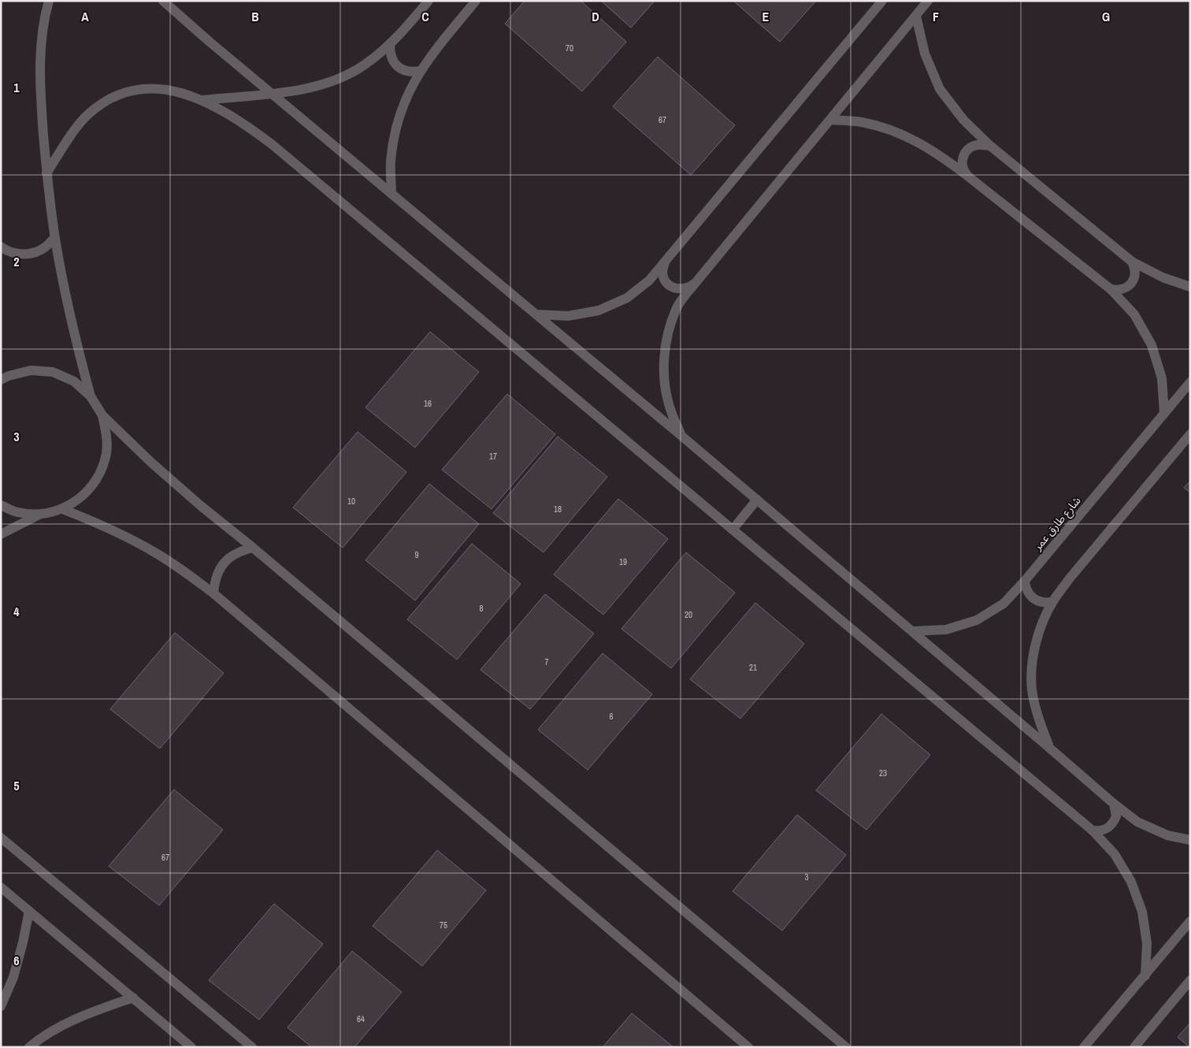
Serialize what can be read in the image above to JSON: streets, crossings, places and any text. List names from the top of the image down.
{
  "streets": {
    "street": ["شارع طارق عمر"]
  },
  "house_numbers": [
    "70",
    "67",
    "16",
    "17",
    "10",
    "18",
    "9",
    "19",
    "8",
    "20",
    "7",
    "21",
    "6",
    "23",
    "67",
    "3",
    "75",
    "64"
  ],
  "grid": {
    "columns": [
      "A",
      "B",
      "C",
      "D",
      "E",
      "F",
      "G"
    ],
    "rows": [
      "1",
      "2",
      "3",
      "4",
      "5",
      "6"
    ]
  }
}
